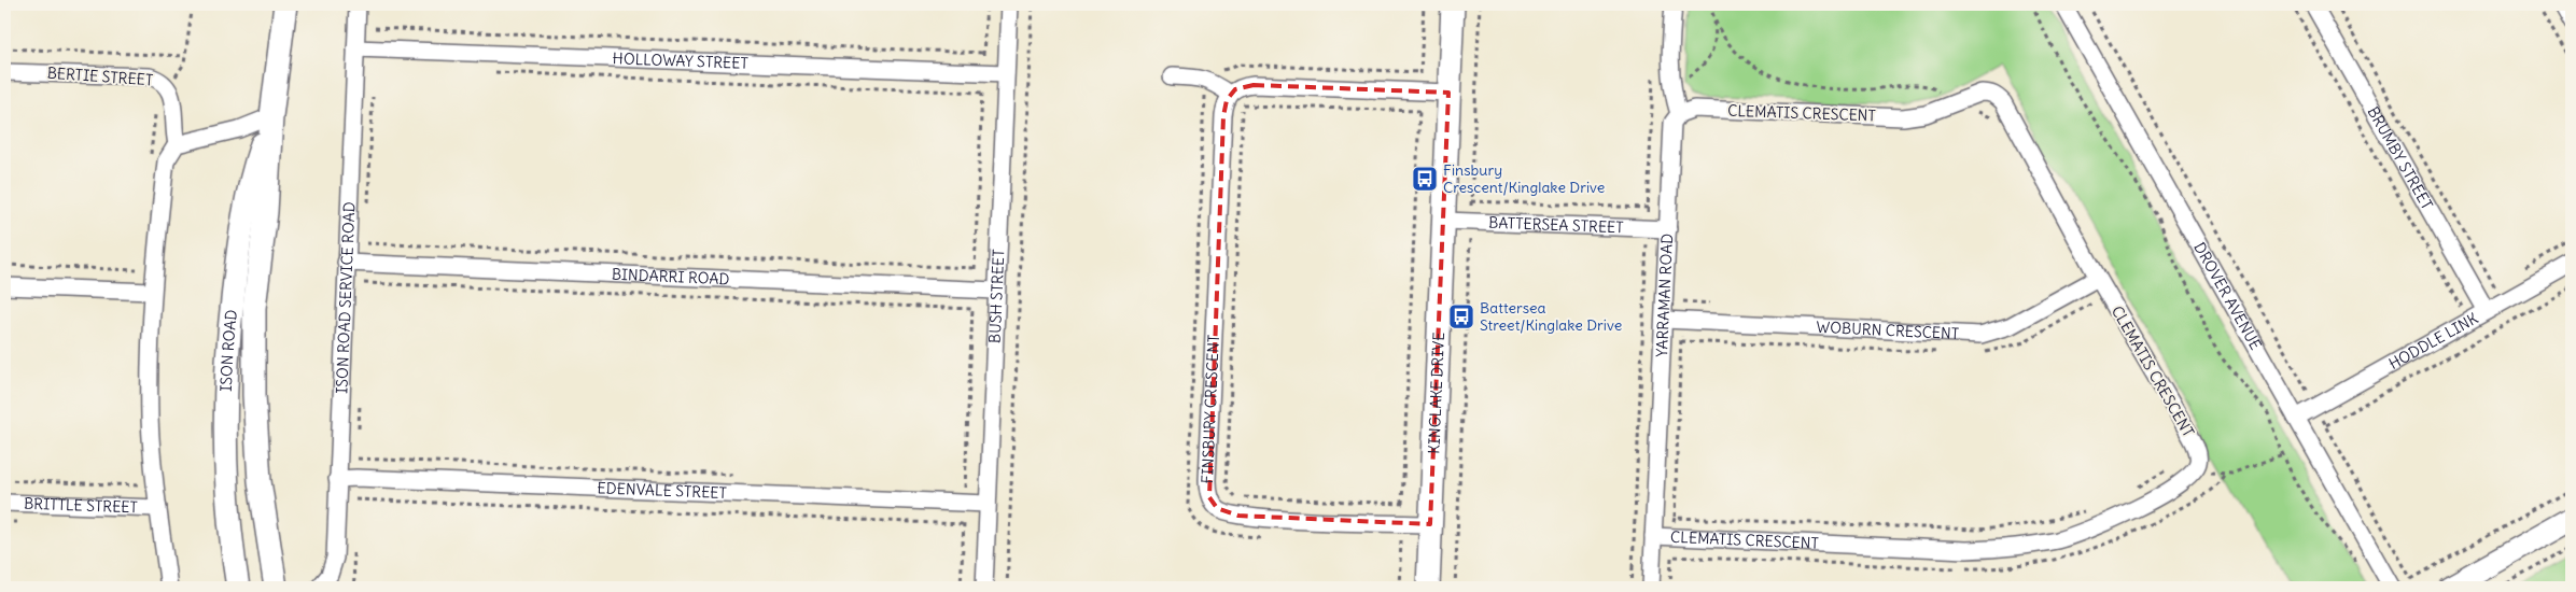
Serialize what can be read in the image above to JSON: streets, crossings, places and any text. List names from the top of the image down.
{
  "streets": {
    "main road": ["ISON ROAD", "KINGLAKE DRIVE"],
    "street": [
      "HOLLOWAY STREET",
      "BERTIE STREET",
      "CLEMATIS CRESCENT",
      "BRUMBY STREET",
      "BATTERSEA STREET",
      "BINDARRI ROAD",
      "YARRAMAN ROAD",
      "BUSH STREET",
      "DROVER AVENUE",
      "ISON ROAD SERVICE ROAD",
      "WOBURN CRESCENT",
      "HODDLE LINK",
      "FINSBURY CRESCENT",
      "EDENVALE STREET",
      "BRITTLE STREET"
    ]
  },
  "crossings": [
    ["HOLLOWAY STREET", "BUSH STREET"],
    ["HOLLOWAY STREET", "ISON ROAD SERVICE ROAD"],
    ["CLEMATIS CRESCENT", "YARRAMAN ROAD"],
    ["CLEMATIS CRESCENT", "WOBURN CRESCENT"],
    ["BRUMBY STREET", "HODDLE LINK"],
    ["BATTERSEA STREET", "YARRAMAN ROAD"],
    ["BATTERSEA STREET", "KINGLAKE DRIVE"],
    ["BINDARRI ROAD", "BUSH STREET"],
    ["BINDARRI ROAD", "ISON ROAD SERVICE ROAD"],
    ["YARRAMAN ROAD", "WOBURN CRESCENT"],
    ["BUSH STREET", "EDENVALE STREET"],
    ["DROVER AVENUE", "HODDLE LINK"],
    ["ISON ROAD SERVICE ROAD", "EDENVALE STREET"],
    ["KINGLAKE DRIVE", "FINSBURY CRESCENT"]
  ],
  "places": {
    "bus stop": ["Finsbury Crescent/Kinglake Drive", "Battersea Street/Kinglake Drive"]
  }
}
